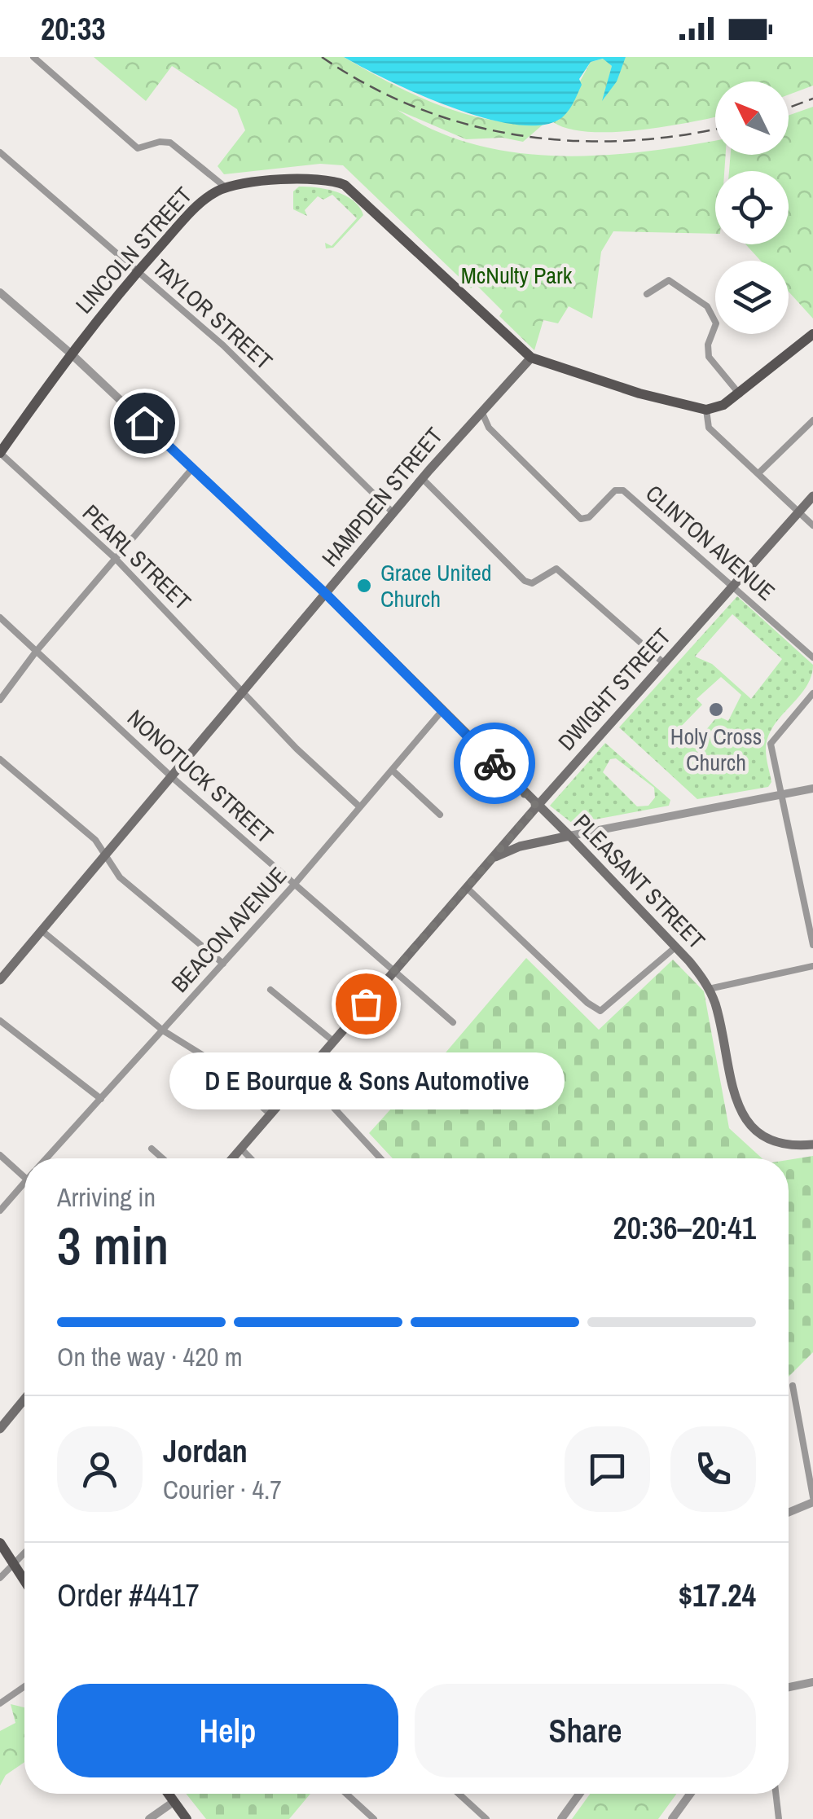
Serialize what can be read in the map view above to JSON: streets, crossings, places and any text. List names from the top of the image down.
{
  "streets": {
    "main road": [
      "LINCOLN STREET",
      "HAMPDEN STREET",
      "DWIGHT STREET",
      "PLEASANT STREET"
    ],
    "street": [
      "TAYLOR STREET",
      "CLINTON AVENUE",
      "PEARL STREET",
      "NONOTUCK STREET",
      "BEACON AVENUE"
    ]
  },
  "crossings": [
    ["LINCOLN STREET", "TAYLOR STREET"],
    ["LINCOLN STREET", "HAMPDEN STREET"],
    ["LINCOLN STREET", "PEARL STREET"],
    ["LINCOLN STREET", "PLEASANT STREET"],
    ["TAYLOR STREET", "HAMPDEN STREET"],
    ["HAMPDEN STREET", "CLINTON AVENUE"],
    ["HAMPDEN STREET", "PEARL STREET"],
    ["HAMPDEN STREET", "NONOTUCK STREET"],
    ["HAMPDEN STREET", "PLEASANT STREET"],
    ["CLINTON AVENUE", "DWIGHT STREET"],
    ["PEARL STREET", "BEACON AVENUE"],
    ["DWIGHT STREET", "NONOTUCK STREET"],
    ["DWIGHT STREET", "PLEASANT STREET"],
    ["NONOTUCK STREET", "BEACON AVENUE"],
    ["PLEASANT STREET", "BEACON AVENUE"]
  ],
  "parks": ["McNulty Park"],
  "places": ["Grace United Church", "Holy Cross Church", "D E Bourque & Sons Automotive"],
  "north": "top left",
  "page": {
    "status": "20:33",
    "bubble": "D E Bourque & Sons Automotive",
    "heading": ["3 min", "Arriving in", "20:36–20:41"],
    "panel": [
      "Jordan",
      "Courier · 4.7",
      "Order #4417",
      "$17.24"
    ],
    "bar": "On the way · 420 m",
    "buttons": ["Help", "Share"]
  }
}
